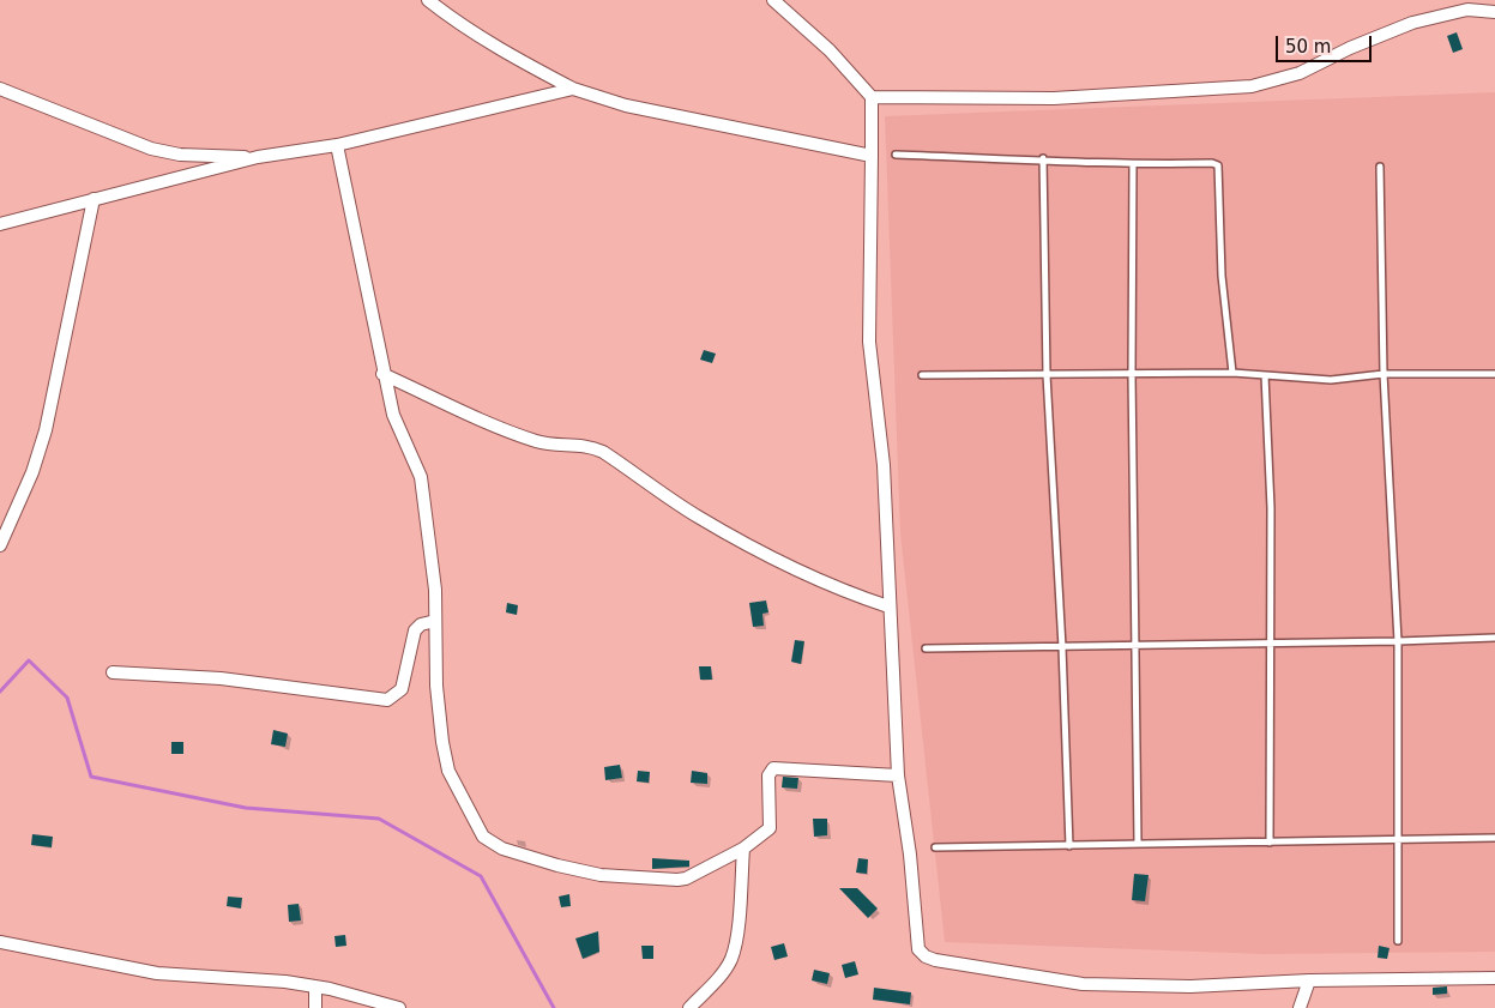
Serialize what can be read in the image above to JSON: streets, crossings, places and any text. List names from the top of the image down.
{
  "scale_bar": "50 m"
}
